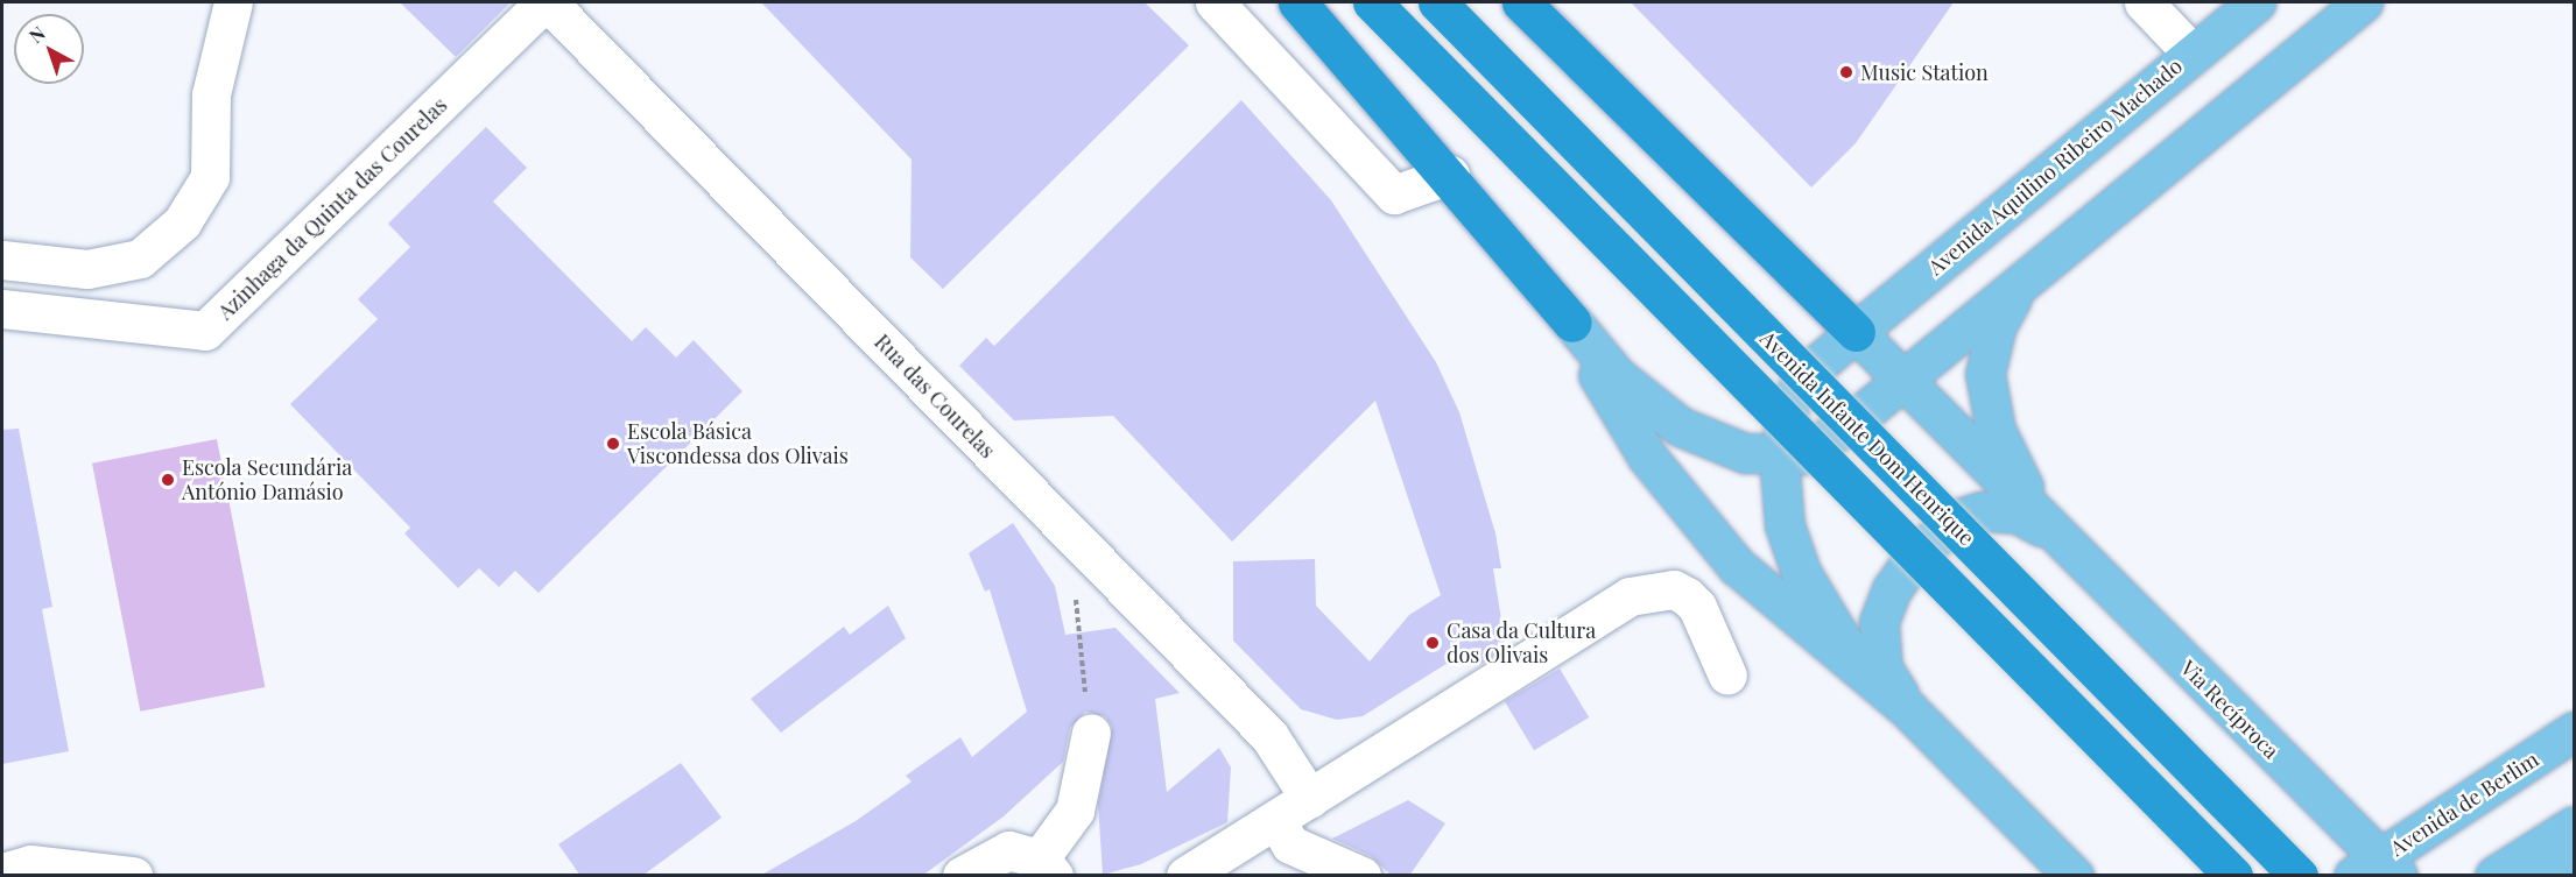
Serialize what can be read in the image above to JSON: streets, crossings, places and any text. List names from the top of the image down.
{
  "streets": {
    "highway": ["Avenida Infante Dom Henrique"],
    "main road": ["Avenida Aquilino Ribeiro Machado", "Via Recíproca", "Avenida de Berlim"],
    "street": ["Azinhaga da Quinta das Courelas", "Rua das Courelas"]
  },
  "crossings": [
    ["Azinhaga da Quinta das Courelas", "Rua das Courelas"],
    ["Via Recíproca", "Avenida de Berlim"]
  ],
  "places": [
    "Music Station",
    "Escola Básica Viscondessa dos Olivais",
    "Escola Secundária António Damásio",
    "Casa da Cultura dos Olivais"
  ],
  "north": "top left"
}
